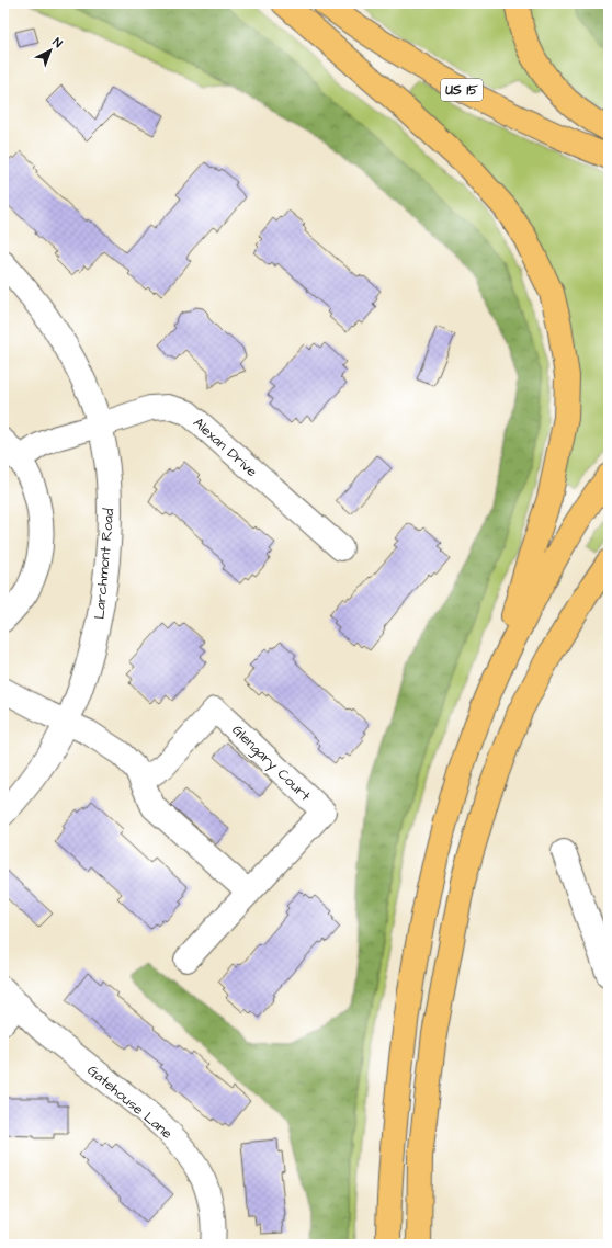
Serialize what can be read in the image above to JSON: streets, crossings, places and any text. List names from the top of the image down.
{
  "streets": {
    "highway": ["US 15"],
    "street": [
      "Alexan Drive",
      "Larchmont Road",
      "Glengary Court",
      "Gatehouse Lane"
    ]
  },
  "crossings": [
    ["Alexan Drive", "Larchmont Road"]
  ],
  "north": "top right"
}
